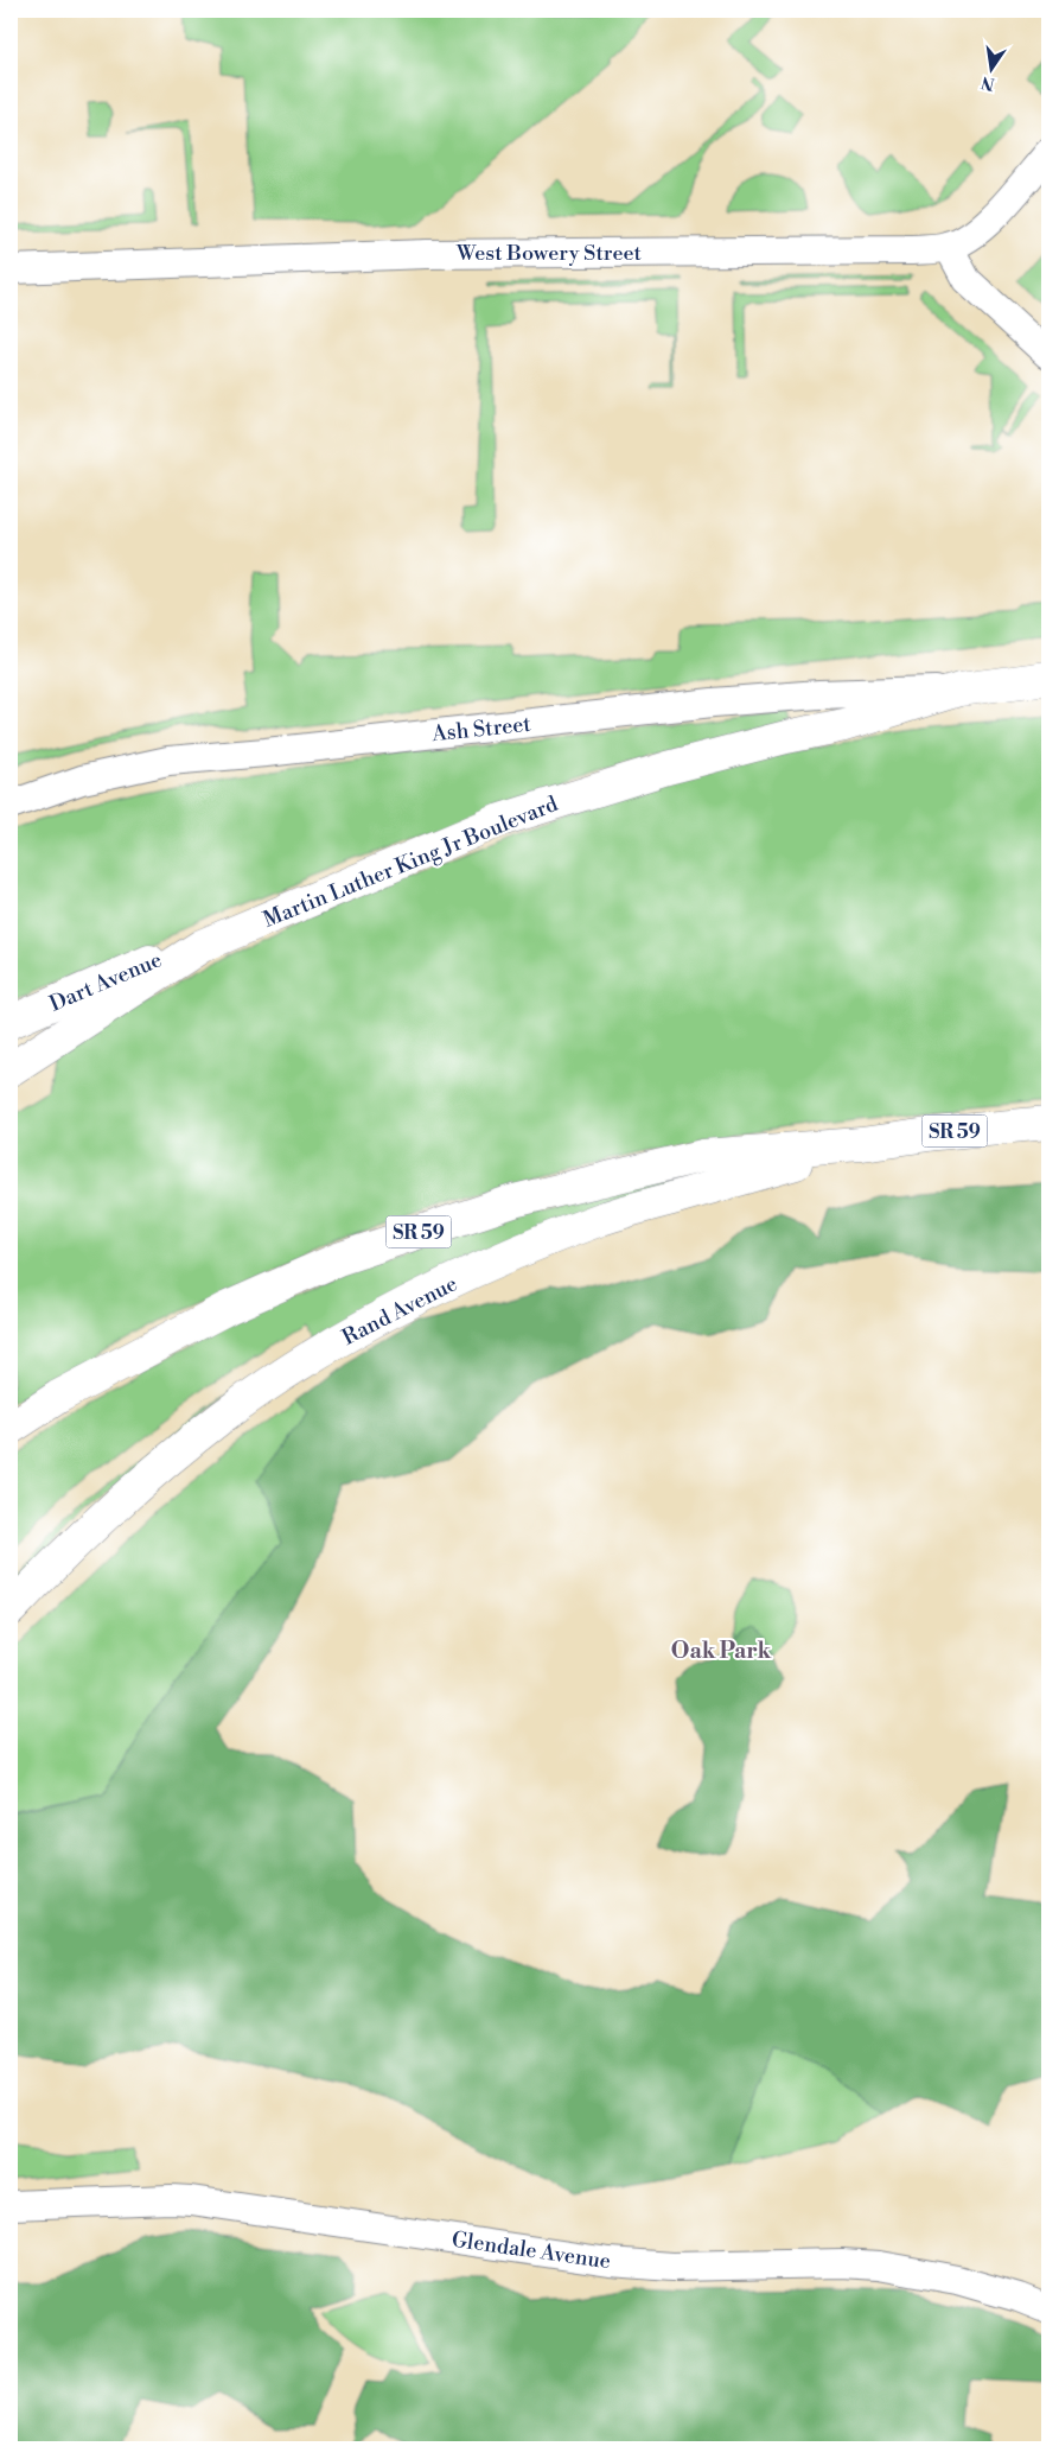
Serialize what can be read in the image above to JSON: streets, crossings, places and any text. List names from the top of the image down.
{
  "streets": {
    "main road": [
      "Martin Luther King Jr Boulevard",
      "Dart Avenue",
      "SR 59",
      "Rand Avenue"
    ],
    "street": ["West Bowery Street", "Ash Street", "Glendale Avenue"]
  },
  "crossings": [
    ["Ash Street", "Martin Luther King Jr Boulevard"],
    ["Martin Luther King Jr Boulevard", "Dart Avenue"],
    ["SR 59", "Rand Avenue"]
  ],
  "districts": ["Oak Park"],
  "north": "bottom"
}
